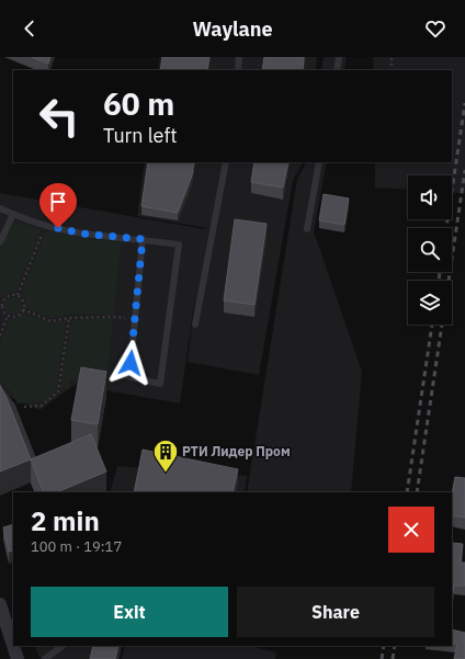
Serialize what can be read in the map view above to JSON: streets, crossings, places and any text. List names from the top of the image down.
{
  "places": {
    "building": ["РТИ Лидер Пром"]
  },
  "page": {
    "header": "Waylane",
    "turn": ["60 m", "Turn left"],
    "heading": ["2 min", "100 m · 19:17"],
    "buttons": ["Exit", "Share"]
  }
}
